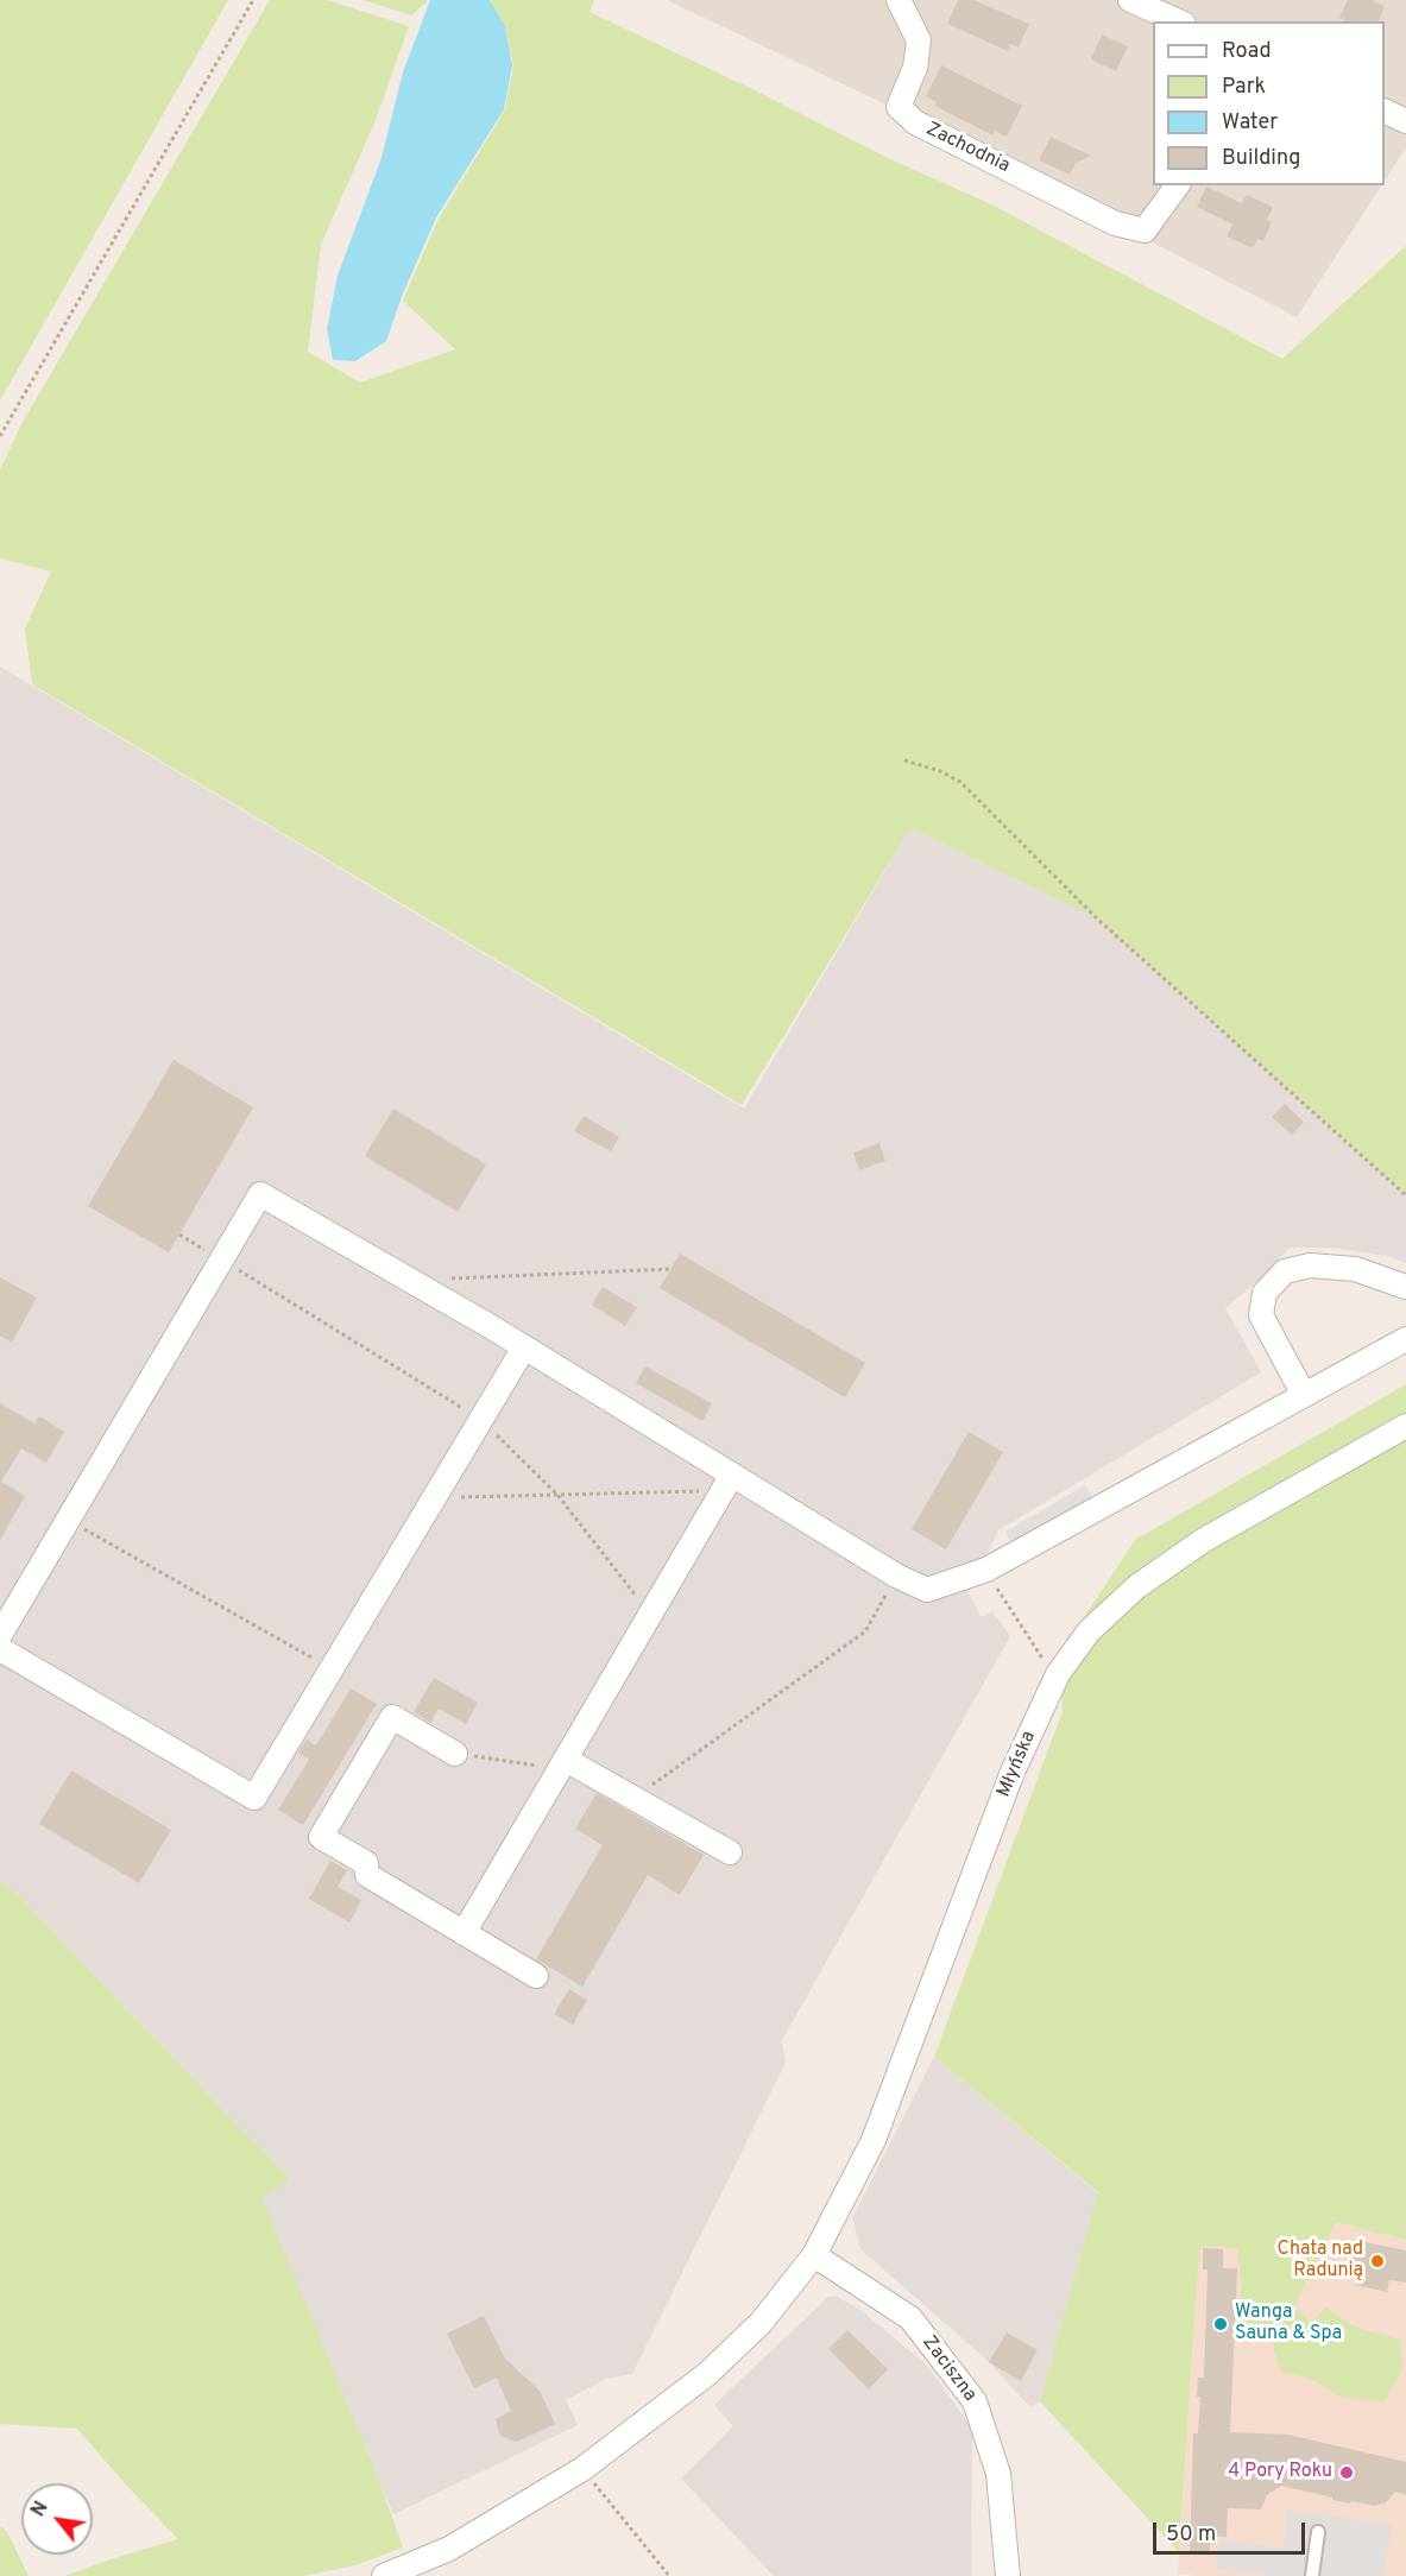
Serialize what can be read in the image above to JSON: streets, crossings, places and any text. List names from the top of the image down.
{
  "streets": {
    "street": ["Zachodnia", "Młyńska", "Zaciszna"]
  },
  "crossings": [
    ["Młyńska", "Zaciszna"]
  ],
  "places": ["Chata nad Radunią", "Wanga Sauna & Spa", "4 Pory Roku"],
  "legend": [
    "Road",
    "Park",
    "Water",
    "Building"
  ],
  "scale_bar": "50 m",
  "north": "top left"
}
